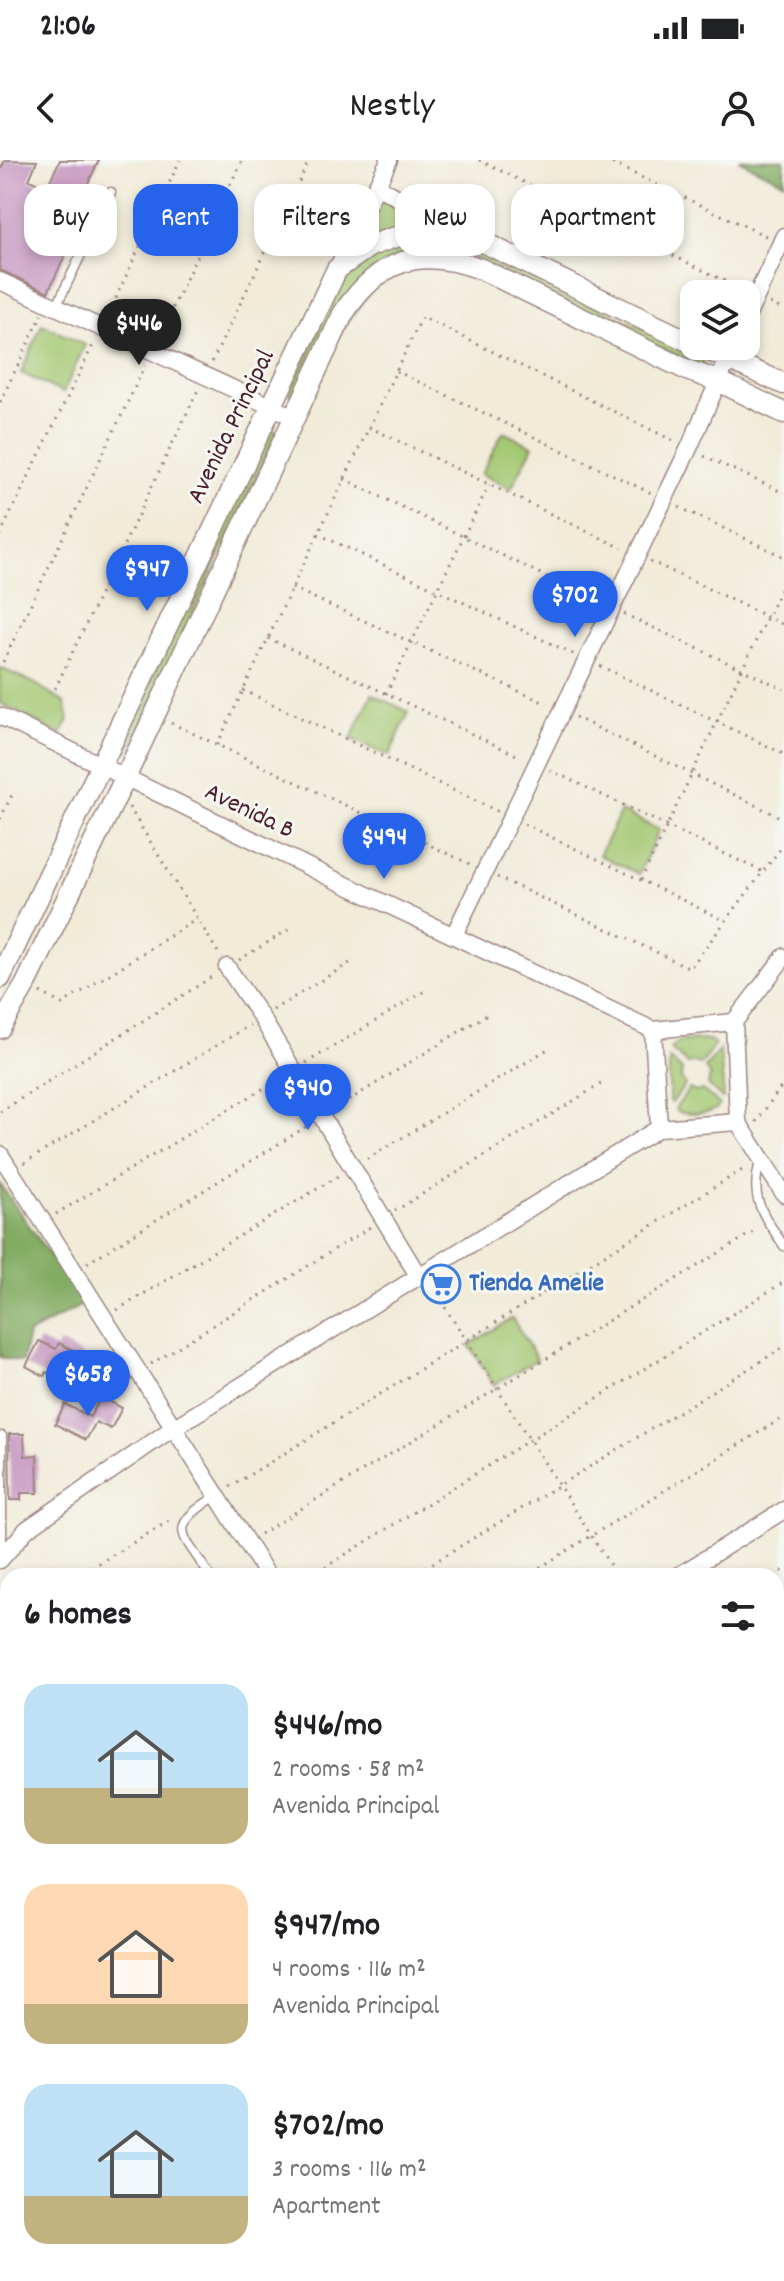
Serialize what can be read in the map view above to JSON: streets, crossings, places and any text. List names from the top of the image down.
{
  "streets": {
    "street": ["Avenida Principal", "Avenida B"]
  },
  "crossings": [
    ["Avenida Principal", "Avenida B"]
  ],
  "places": {
    "supermarket": ["Tienda Amelie"]
  },
  "page": {
    "status": "21:06",
    "header": "Nestly",
    "chip": [
      "Buy",
      "Rent",
      "Filters",
      "New",
      "Apartment"
    ],
    "price": [
      "$446",
      "$947",
      "$702",
      "$494",
      "$940",
      "$658"
    ],
    "heading": "6 homes",
    "list": [
      {
        "name": "$446/mo",
        "note": "2 rooms · 58 m² · Avenida Principal"
      },
      {
        "name": "$947/mo",
        "note": "4 rooms · 116 m² · Avenida Principal"
      },
      {
        "name": "$702/mo",
        "note": "3 rooms · 116 m² · Apartment"
      }
    ]
  }
}
